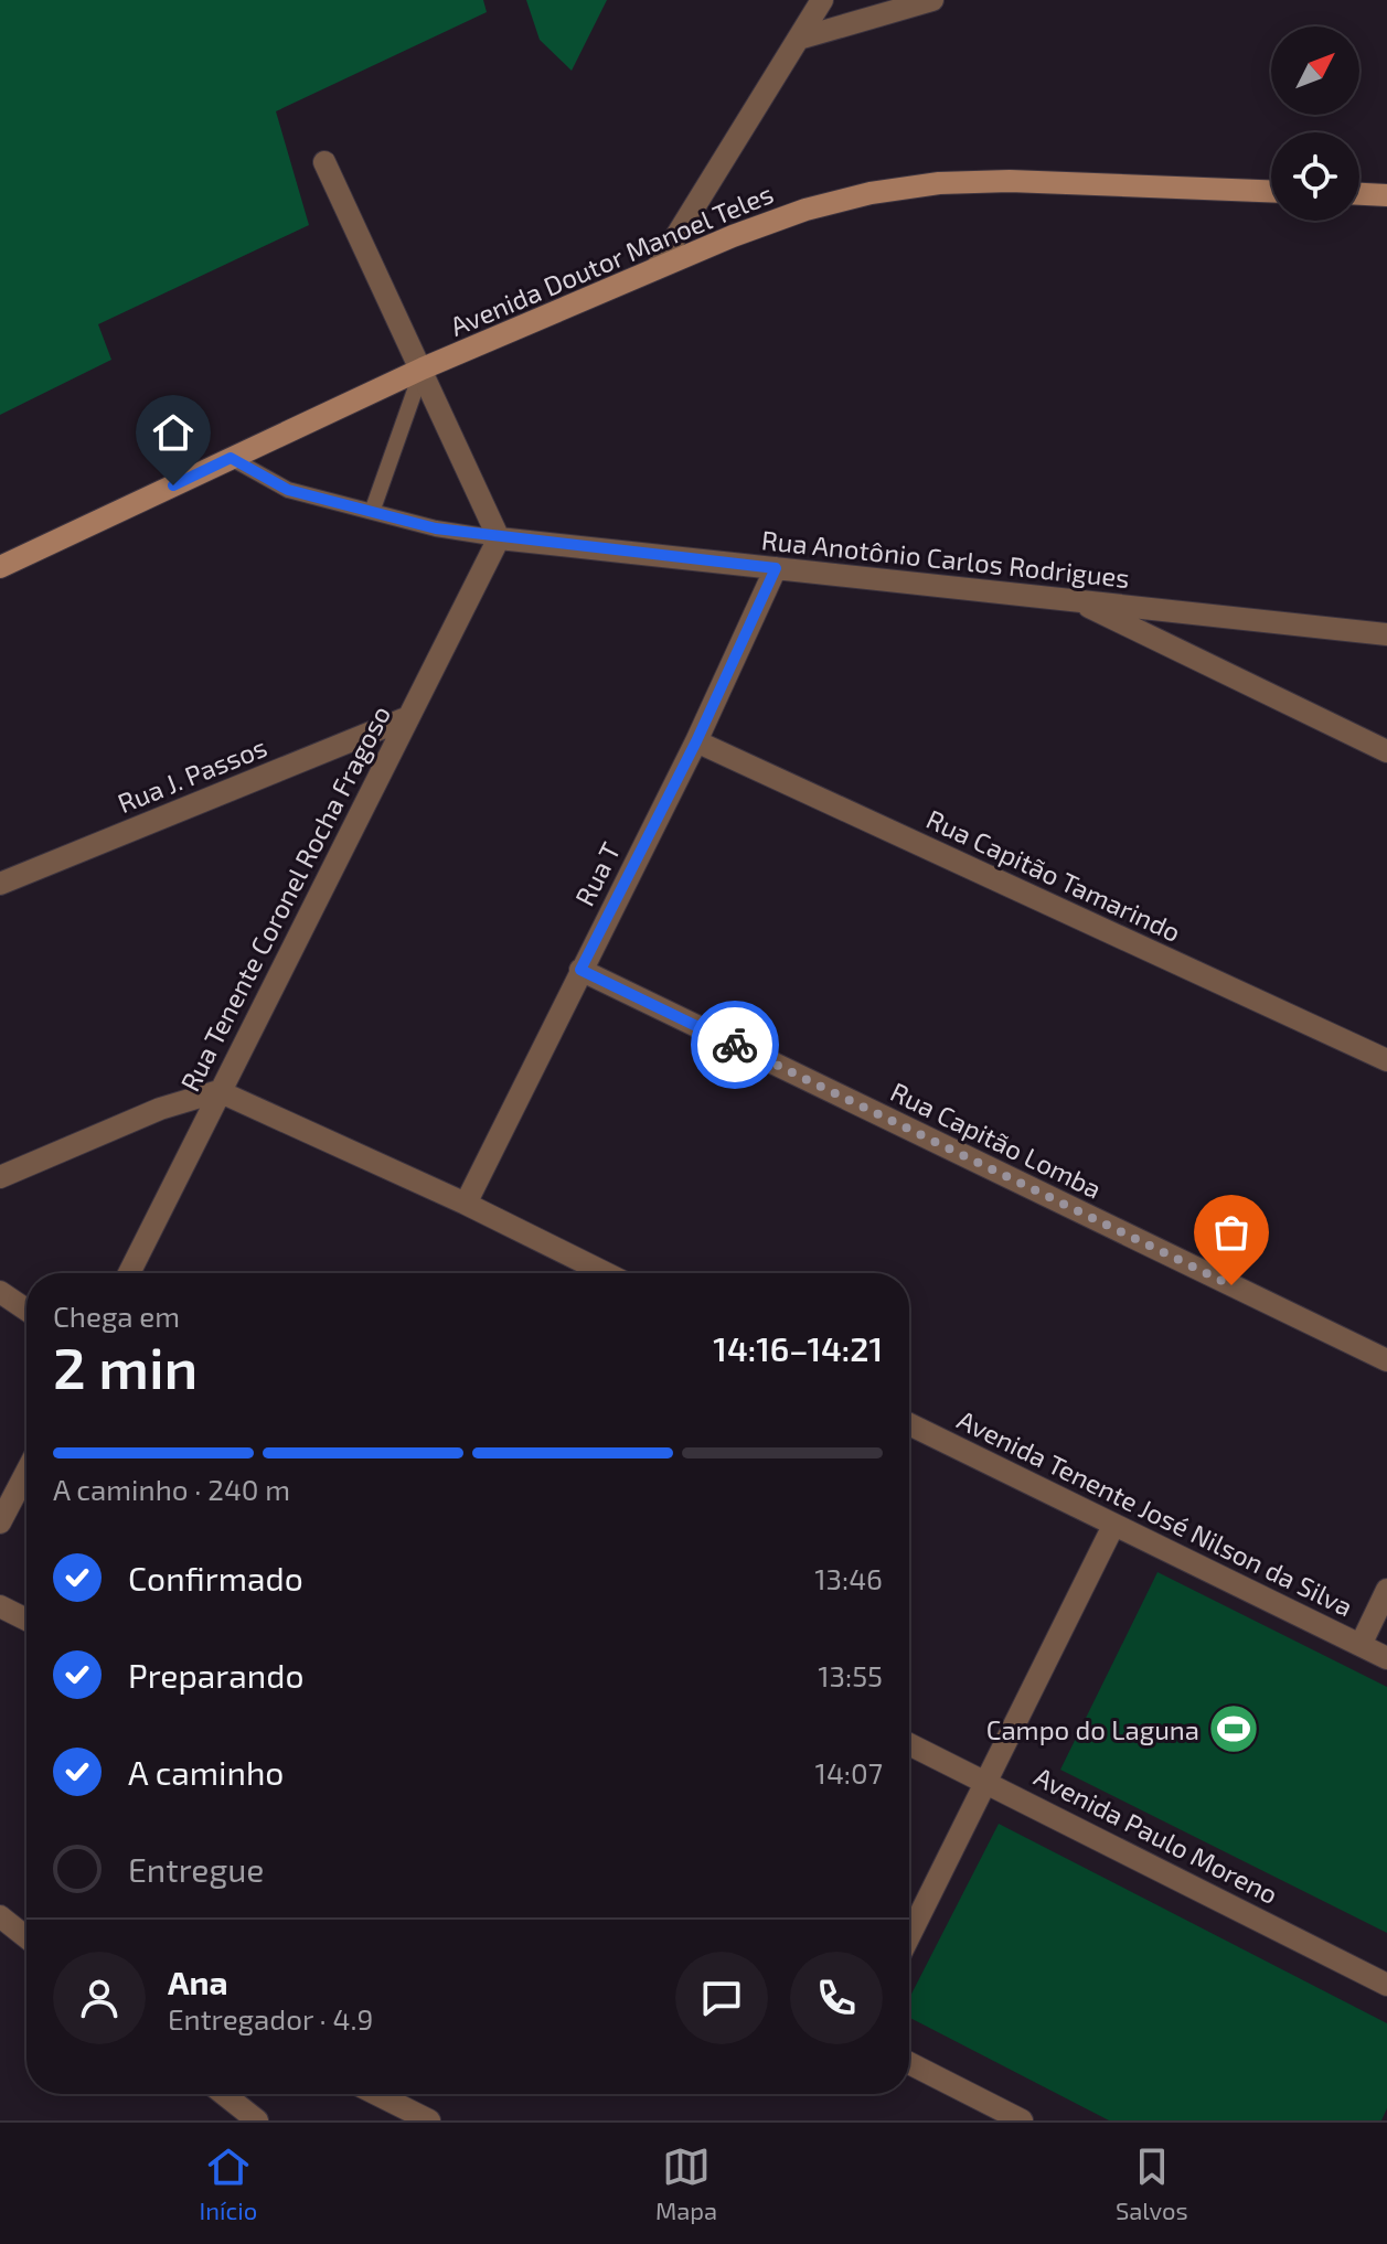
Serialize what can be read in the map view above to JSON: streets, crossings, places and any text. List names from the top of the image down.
{
  "streets": {
    "main road": ["Avenida Doutor Manoel Teles"],
    "street": [
      "Rua Anotônio Carlos Rodrigues",
      "Rua J. Passos",
      "Rua T",
      "Rua Capitão Tamarindo",
      "Rua Tenente Coronel Rocha Fragoso",
      "Rua Capitão Lomba",
      "Avenida Tenente José Nilson da Silva",
      "Avenida Paulo Moreno"
    ]
  },
  "crossings": [
    ["Rua Anotônio Carlos Rodrigues", "Rua T"],
    ["Rua Anotônio Carlos Rodrigues", "Rua Tenente Coronel Rocha Fragoso"],
    ["Rua J. Passos", "Rua Tenente Coronel Rocha Fragoso"],
    ["Rua T", "Rua Capitão Tamarindo"],
    ["Rua T", "Rua Capitão Lomba"]
  ],
  "places": {
    "sports": ["Campo do Laguna"]
  },
  "north": "top right",
  "page": {
    "heading": ["2 min", "Chega em", "14:16–14:21"],
    "panel": ["Ana", "Entregador · 4.9"],
    "bar": "A caminho · 240 m",
    "list": [
      ["Confirmado", "13:46"],
      ["Preparando", "13:55"],
      ["A caminho", "14:07"],
      "Entregue"
    ],
    "tabs": ["Início", "Mapa", "Salvos"]
  }
}
